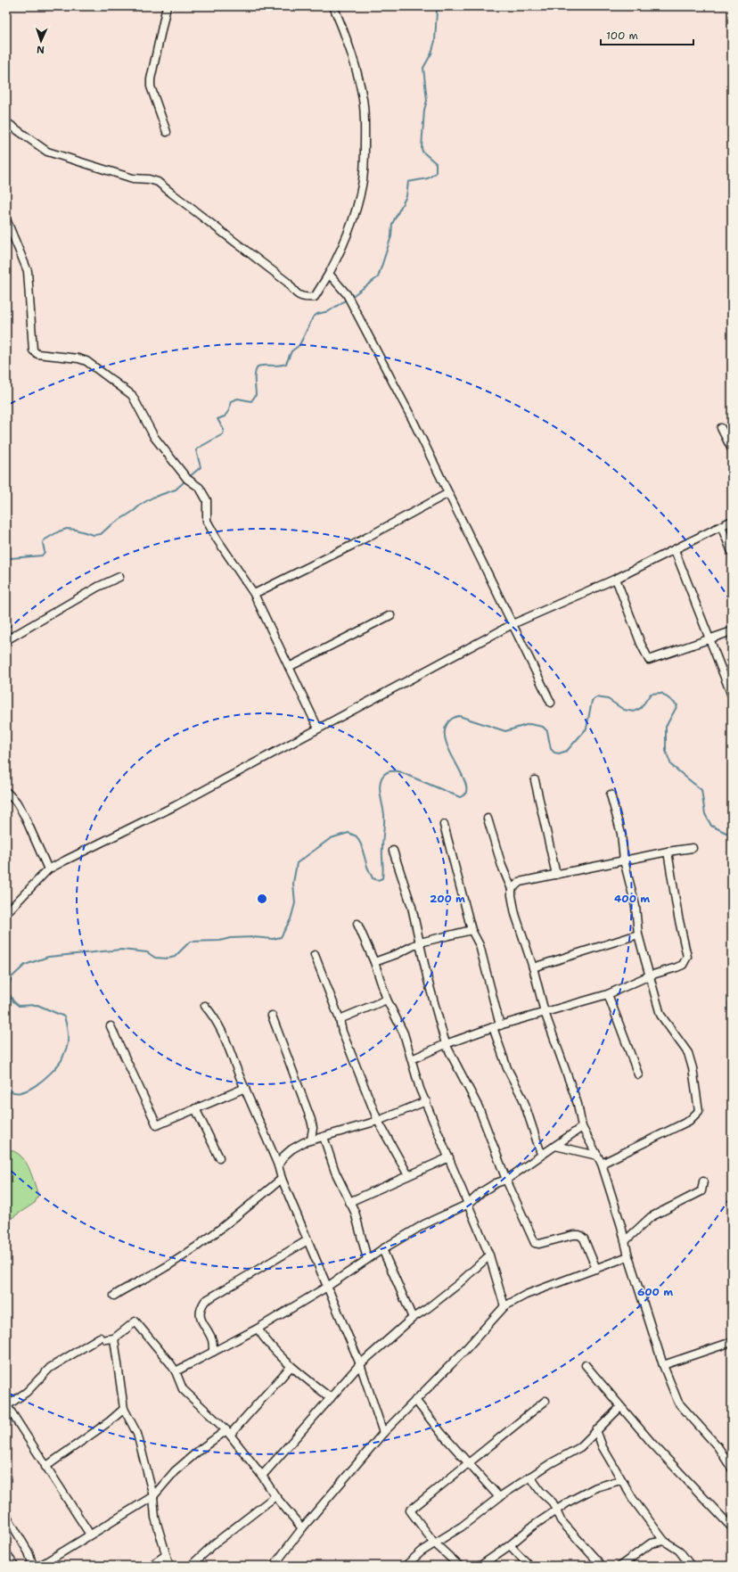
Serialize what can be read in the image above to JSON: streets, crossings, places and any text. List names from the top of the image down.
{
  "scale_bar": "100 m",
  "north": "bottom",
  "rings": ["200 m", "400 m", "600 m"]
}
